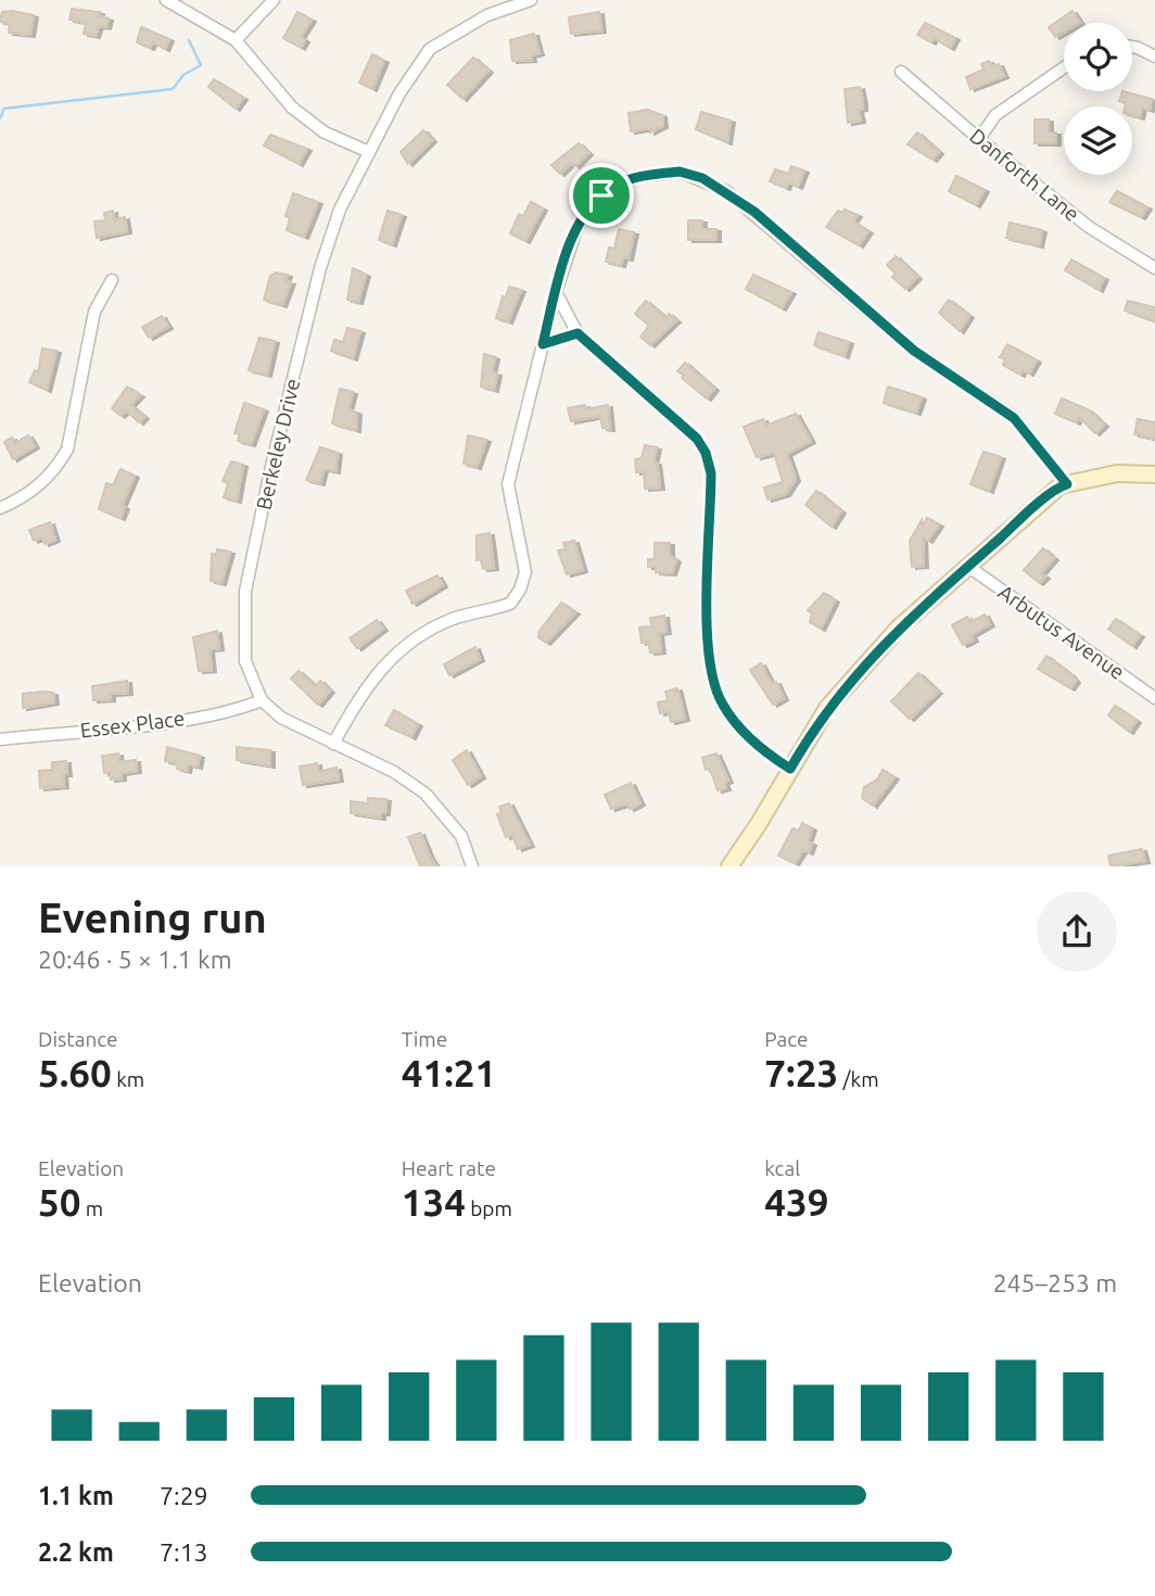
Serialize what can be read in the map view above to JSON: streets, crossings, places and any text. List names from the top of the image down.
{
  "streets": {
    "street": [
      "Danforth Lane",
      "Berkeley Drive",
      "Arbutus Avenue",
      "Essex Place"
    ]
  },
  "crossings": [
    ["Berkeley Drive", "Essex Place"]
  ],
  "page": {
    "heading": ["Evening run", "20:46 · 5 × 1.1 km"],
    "stats": [
      ["Distance", "5.60 km"],
      ["Time", "41:21"],
      ["Pace", "7:23 /km"],
      ["Elevation", "50 m"],
      ["Heart rate", "134 bpm"],
      ["kcal", "439"]
    ],
    "chart": ["Elevation", "245–253 m"],
    "list": [
      {
        "name": "1.1 km",
        "note": "7:29"
      },
      {
        "name": "2.2 km",
        "note": "7:13"
      }
    ]
  }
}
